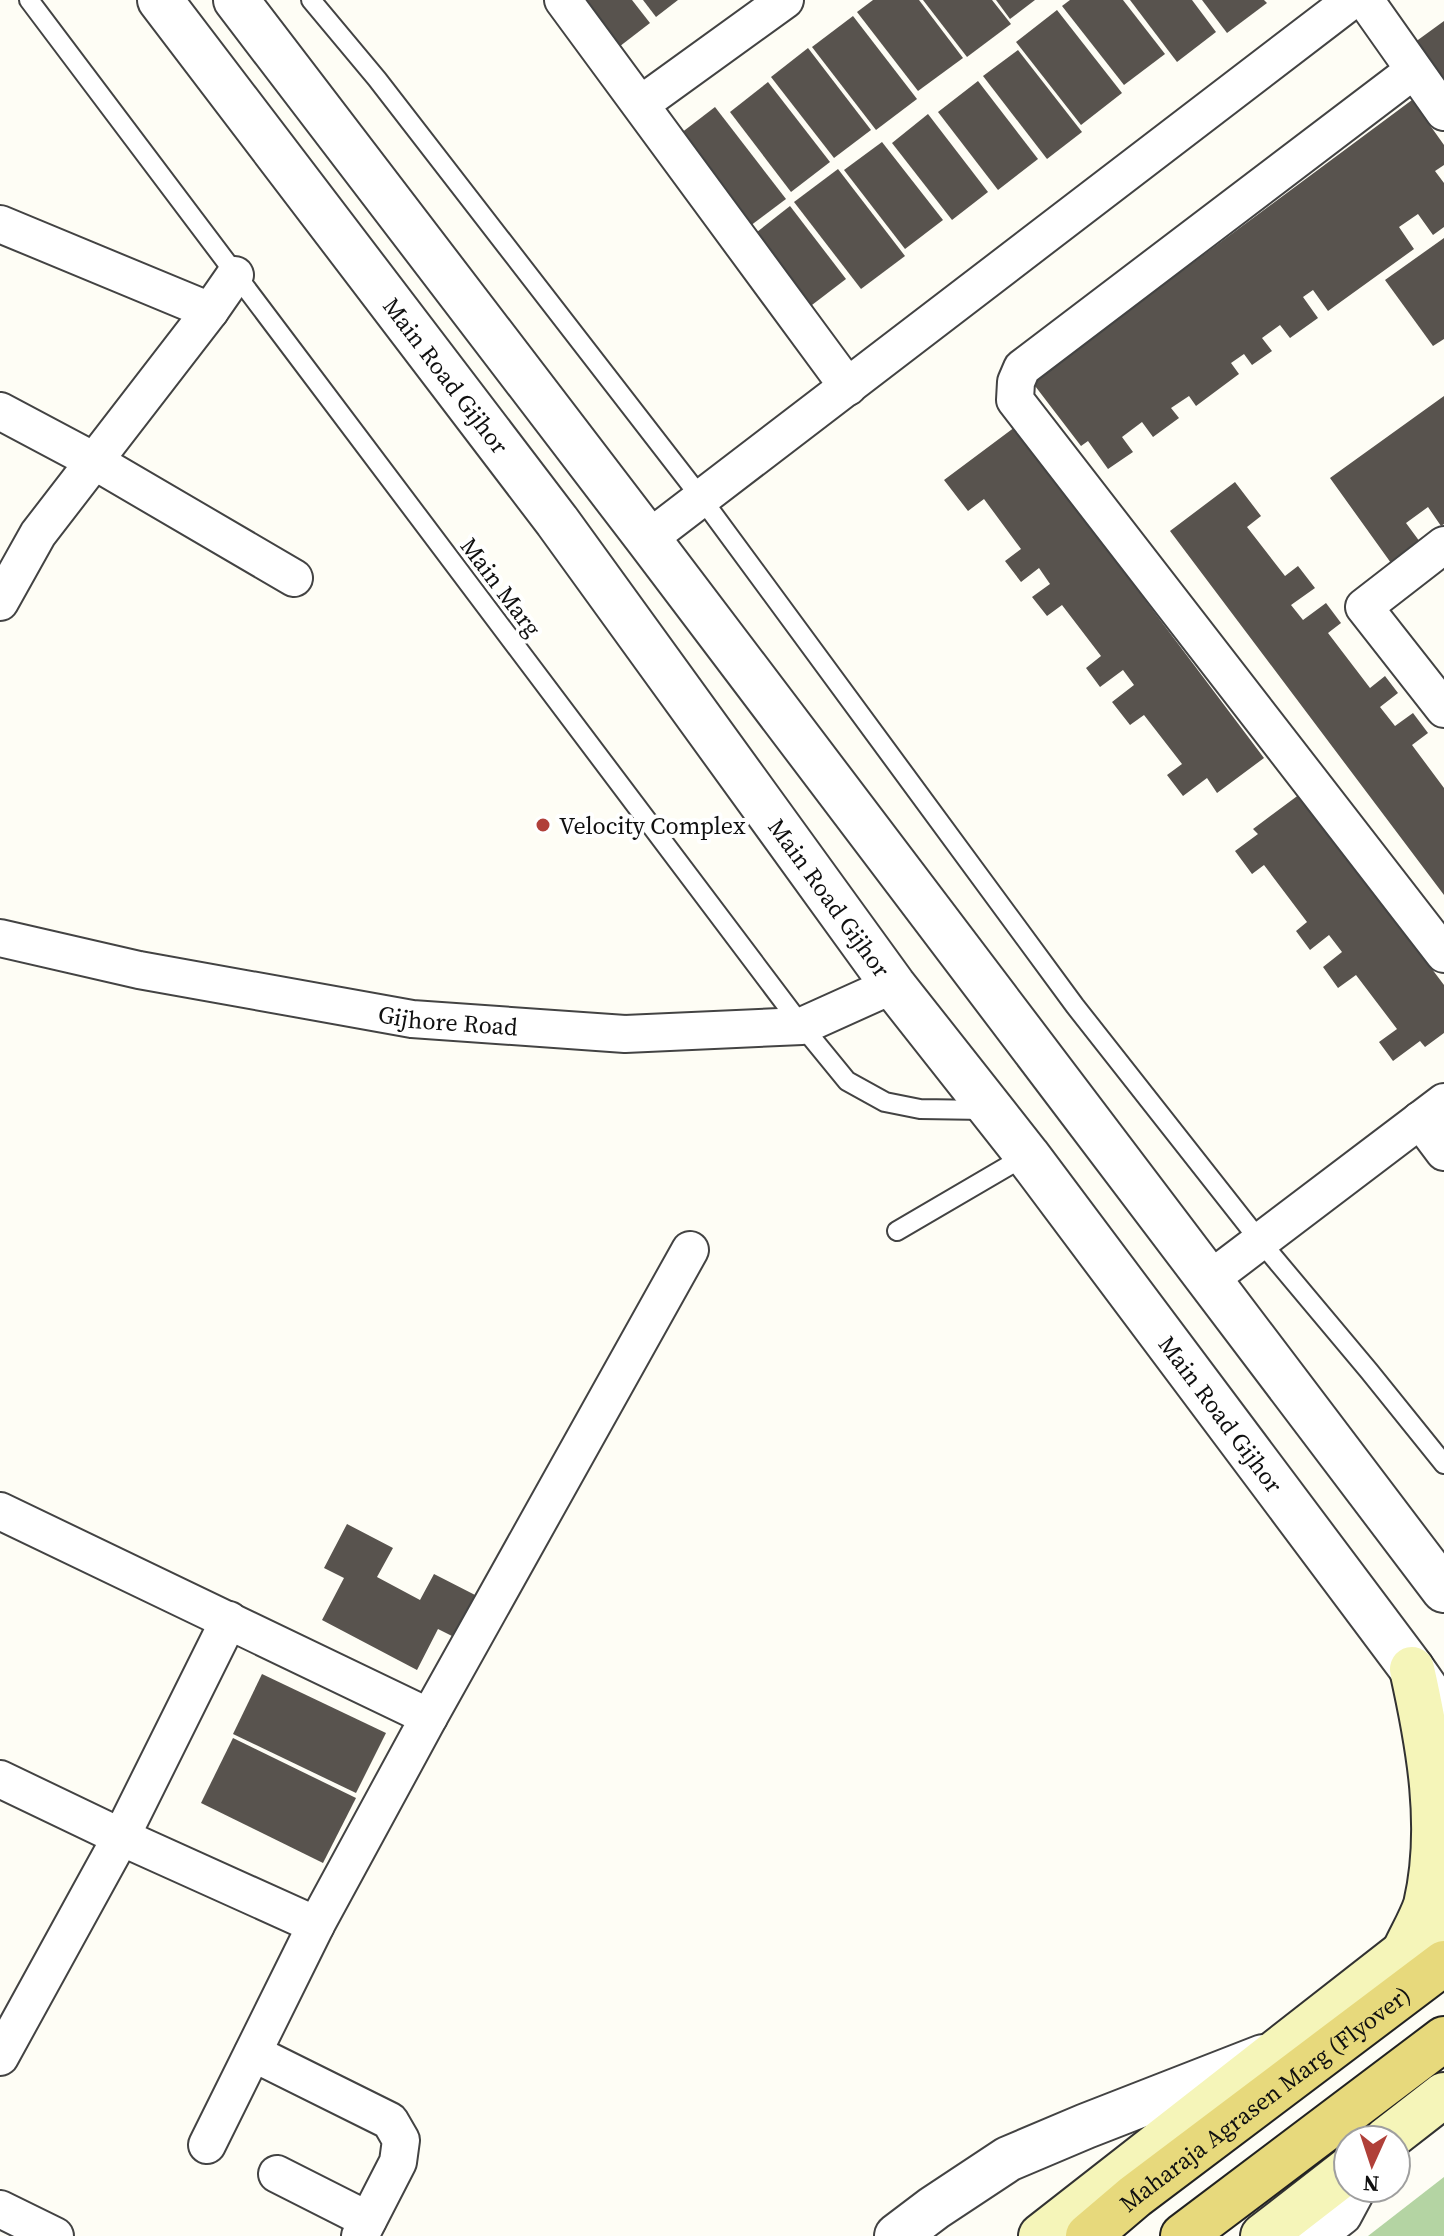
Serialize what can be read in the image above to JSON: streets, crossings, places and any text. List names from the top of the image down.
{
  "streets": {
    "main road": ["Maharaja Agrasen Marg (Flyover)"],
    "street": ["Main Road Gijhor", "Gijhore Road"],
    "lane": ["Main Marg"]
  },
  "crossings": [
    ["Main Road Gijhor", "Main Marg"],
    ["Main Road Gijhor", "Gijhore Road"],
    ["Main Marg", "Gijhore Road"]
  ],
  "places": ["Velocity Complex"],
  "north": "bottom"
}
